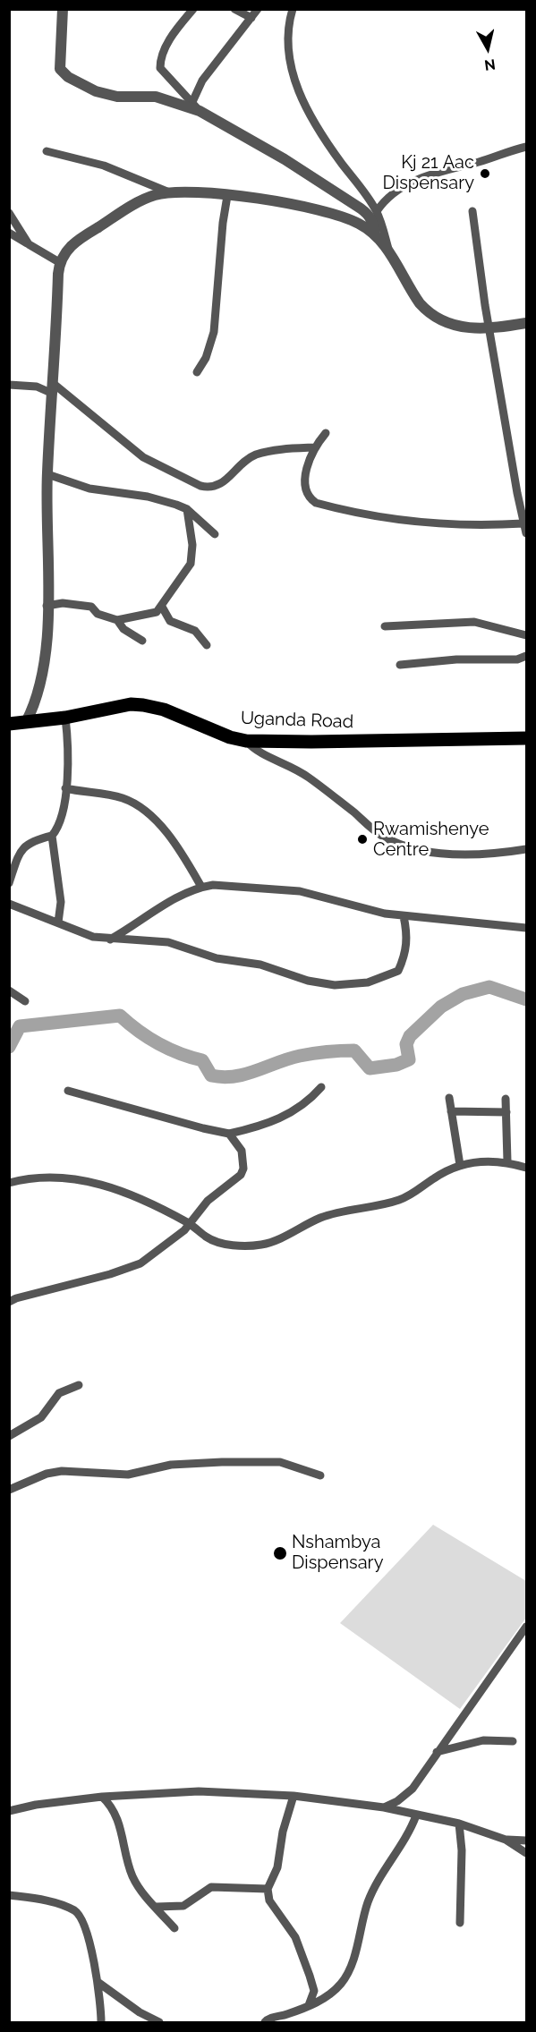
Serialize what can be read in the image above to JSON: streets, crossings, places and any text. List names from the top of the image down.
{
  "streets": {
    "main road": ["Uganda Road"]
  },
  "places": ["Kj 21 Aac Dispensary", "Rwamishenye Centre", "Nshambya Dispensary"],
  "north": "bottom"
}
